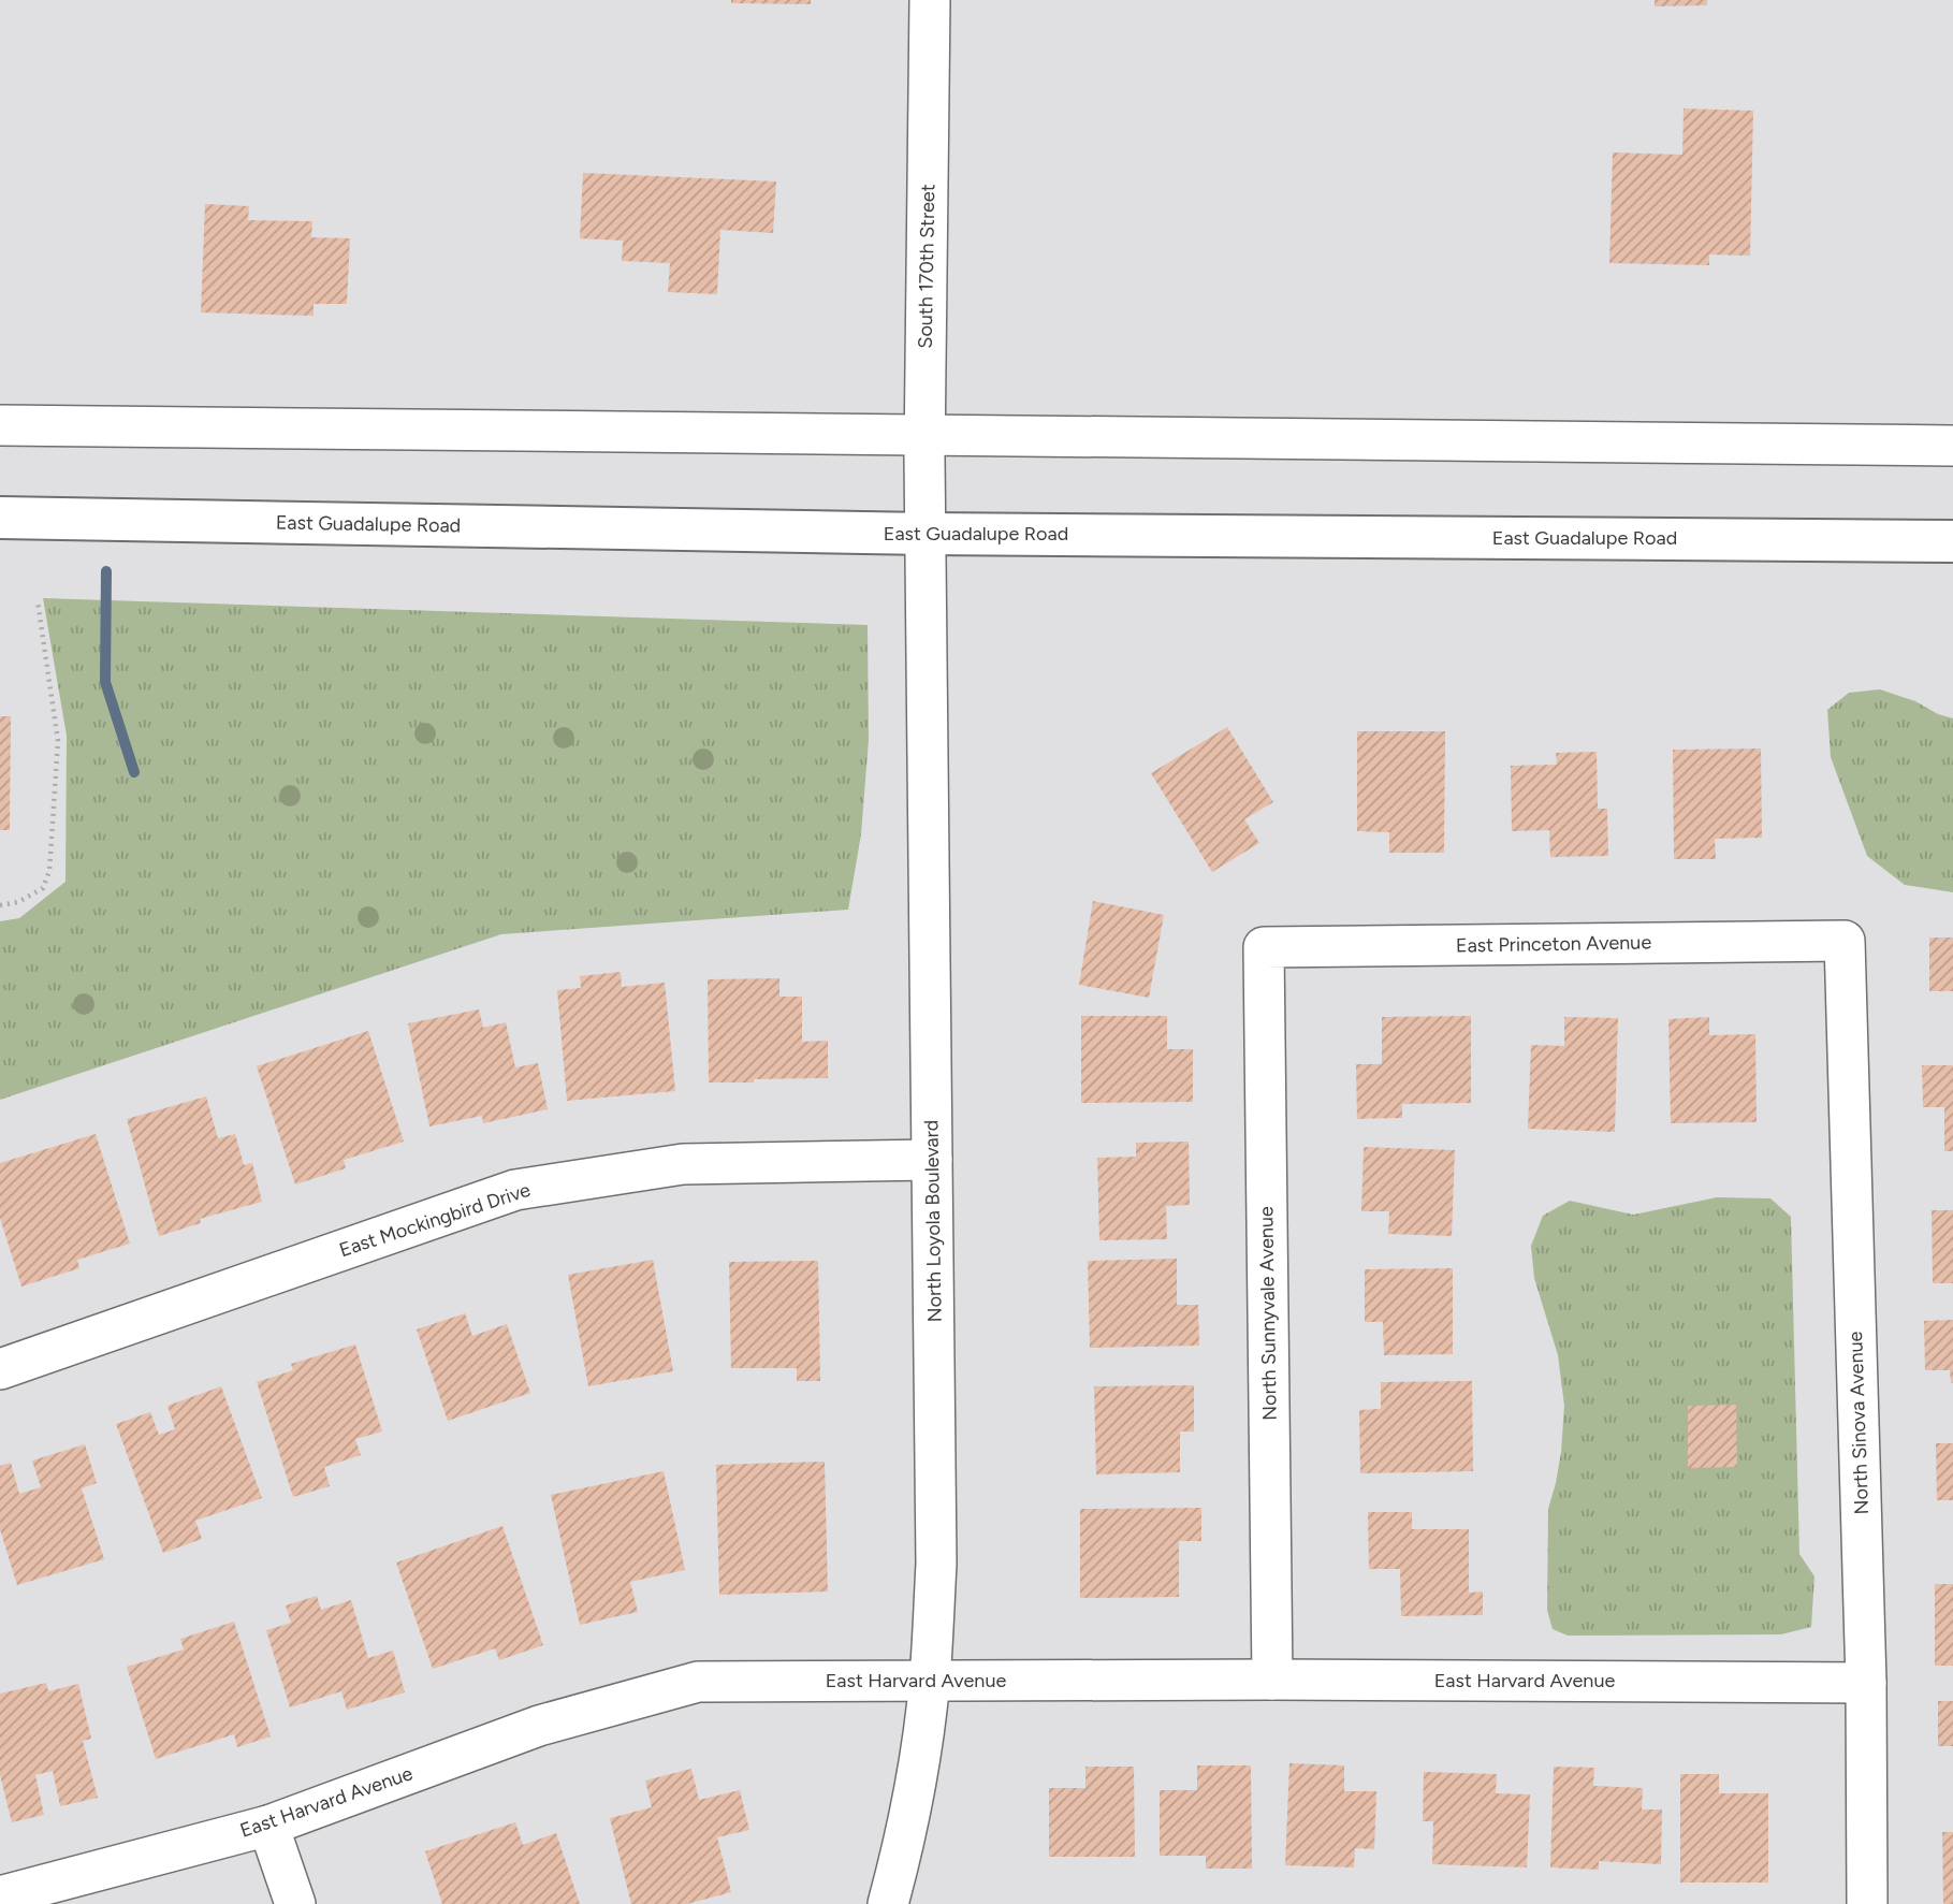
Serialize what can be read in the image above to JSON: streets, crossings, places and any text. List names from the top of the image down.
{
  "streets": {
    "main road": ["East Guadalupe Road"],
    "street": [
      "South 170th Street",
      "East Princeton Avenue",
      "East Mockingbird Drive",
      "North Loyola Boulevard",
      "North Sunnyvale Avenue",
      "North Sinova Avenue",
      "East Harvard Avenue"
    ]
  },
  "crossings": [
    ["South 170th Street", "East Guadalupe Road"],
    ["South 170th Street", "North Loyola Boulevard"],
    ["East Guadalupe Road", "North Loyola Boulevard"],
    ["East Princeton Avenue", "North Sunnyvale Avenue"],
    ["East Princeton Avenue", "North Sinova Avenue"],
    ["East Mockingbird Drive", "North Loyola Boulevard"],
    ["North Loyola Boulevard", "East Harvard Avenue"],
    ["North Sunnyvale Avenue", "East Harvard Avenue"],
    ["North Sinova Avenue", "East Harvard Avenue"]
  ]
}
